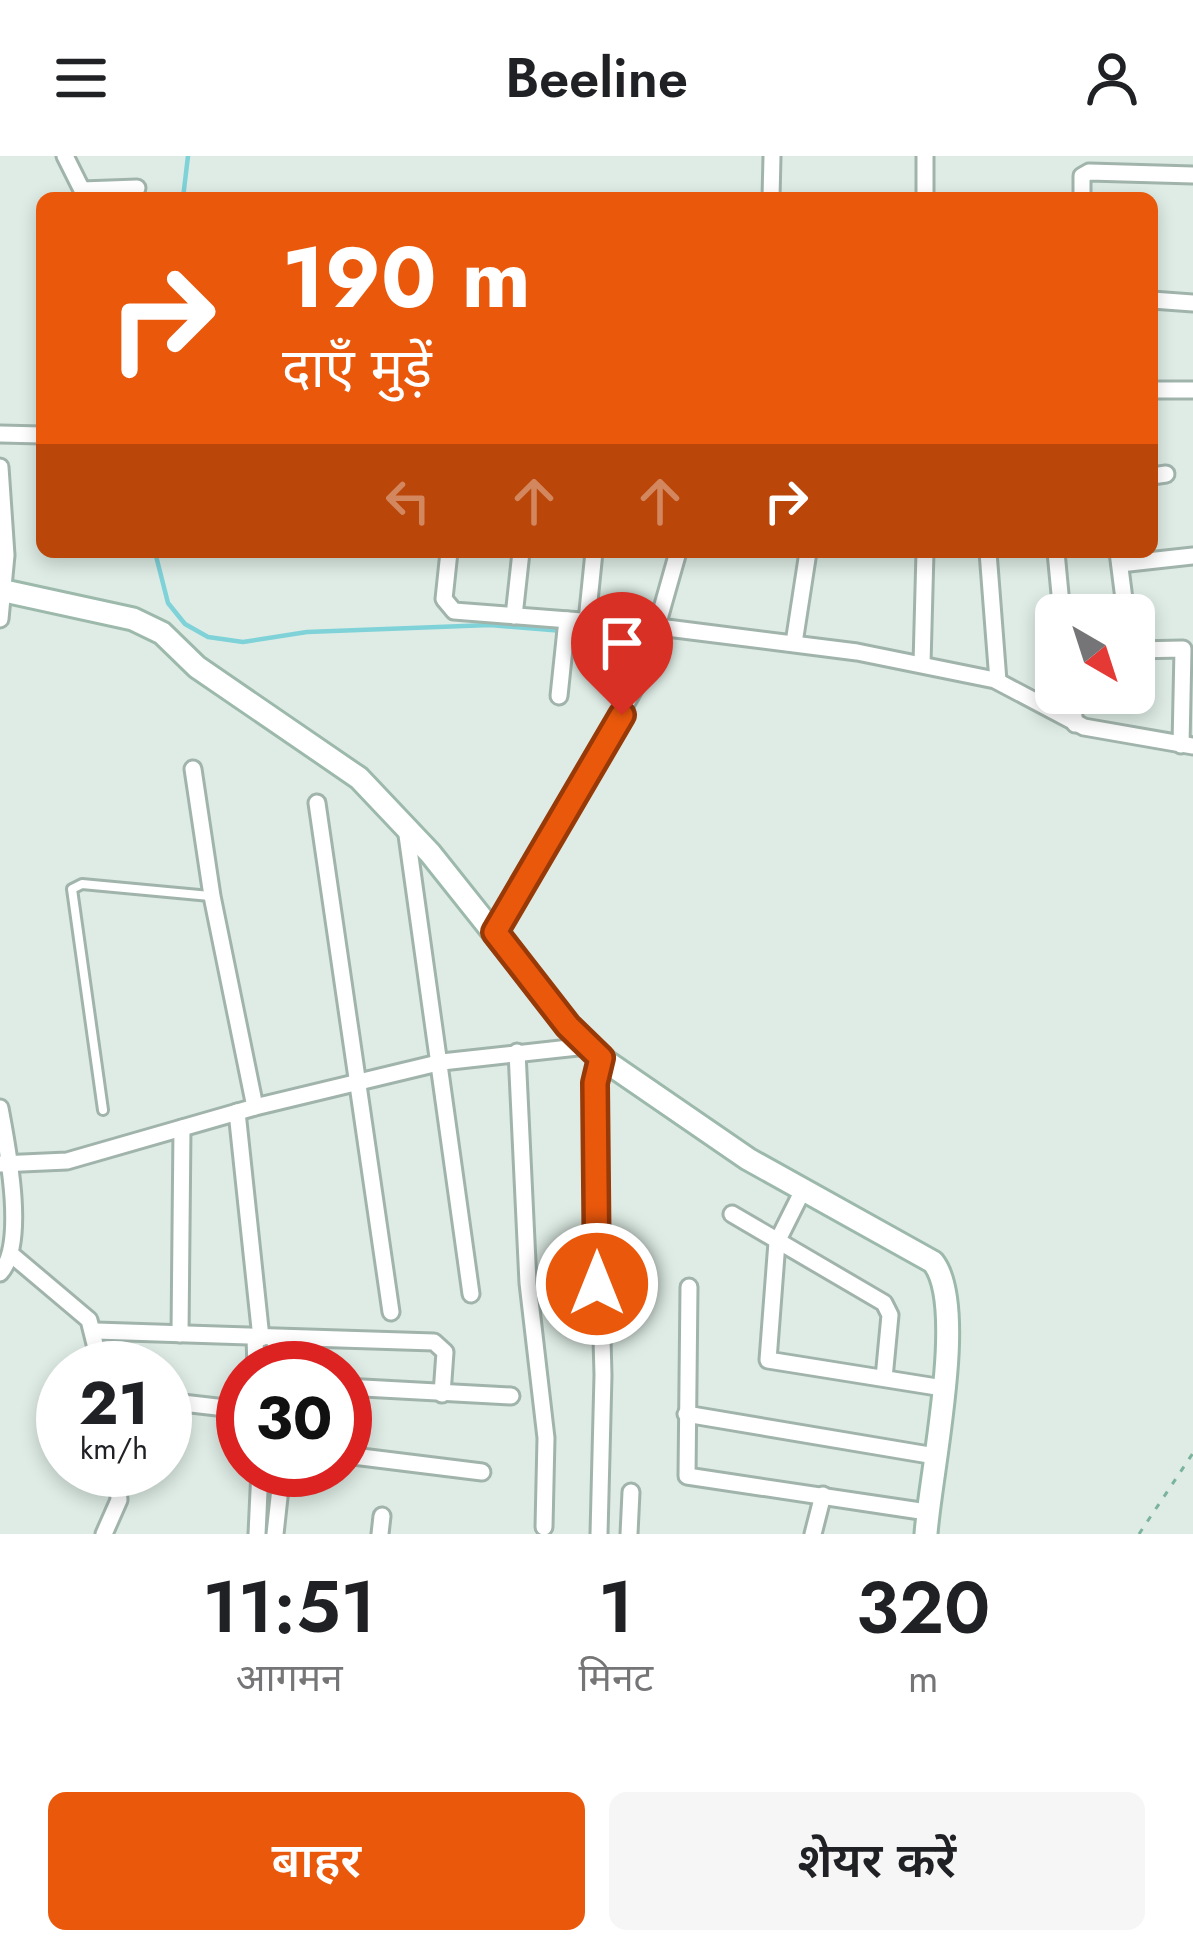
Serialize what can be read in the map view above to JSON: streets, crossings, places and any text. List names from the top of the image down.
{
  "north": "bottom right",
  "page": {
    "header": "Beeline",
    "turn": ["190 m", "दाएँ मुड़ें"],
    "speed": "21 km/h",
    "limit": "30",
    "eta": [
      "11:51",
      "आगमन",
      "1",
      "मिनट",
      "320",
      "m"
    ],
    "buttons": ["बाहर", "शेयर करें"]
  }
}
